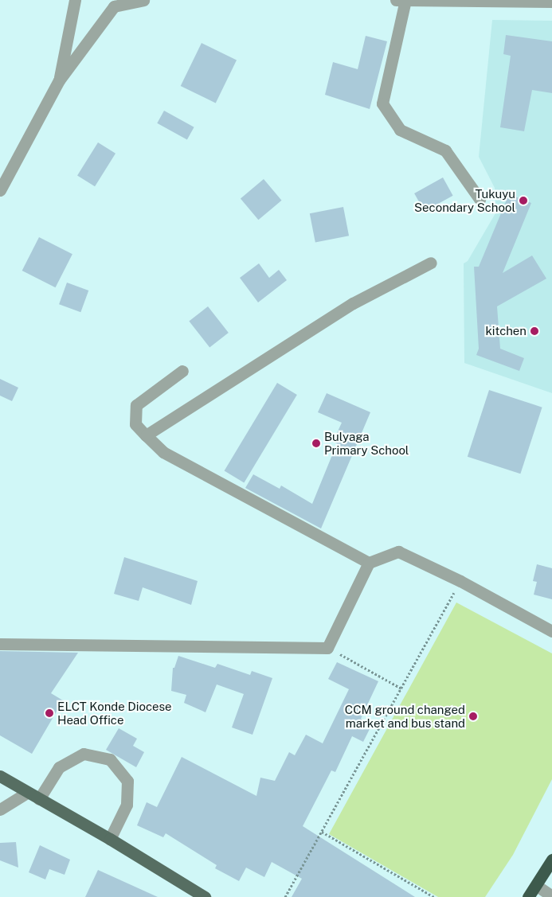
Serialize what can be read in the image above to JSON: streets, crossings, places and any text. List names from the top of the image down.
{
  "places": [
    "Tukuyu Secondary School",
    "kitchen",
    "Bulyaga Primary School",
    "ELCT Konde Diocese Head Office",
    "CCM ground changed market and bus stand"
  ]
}
